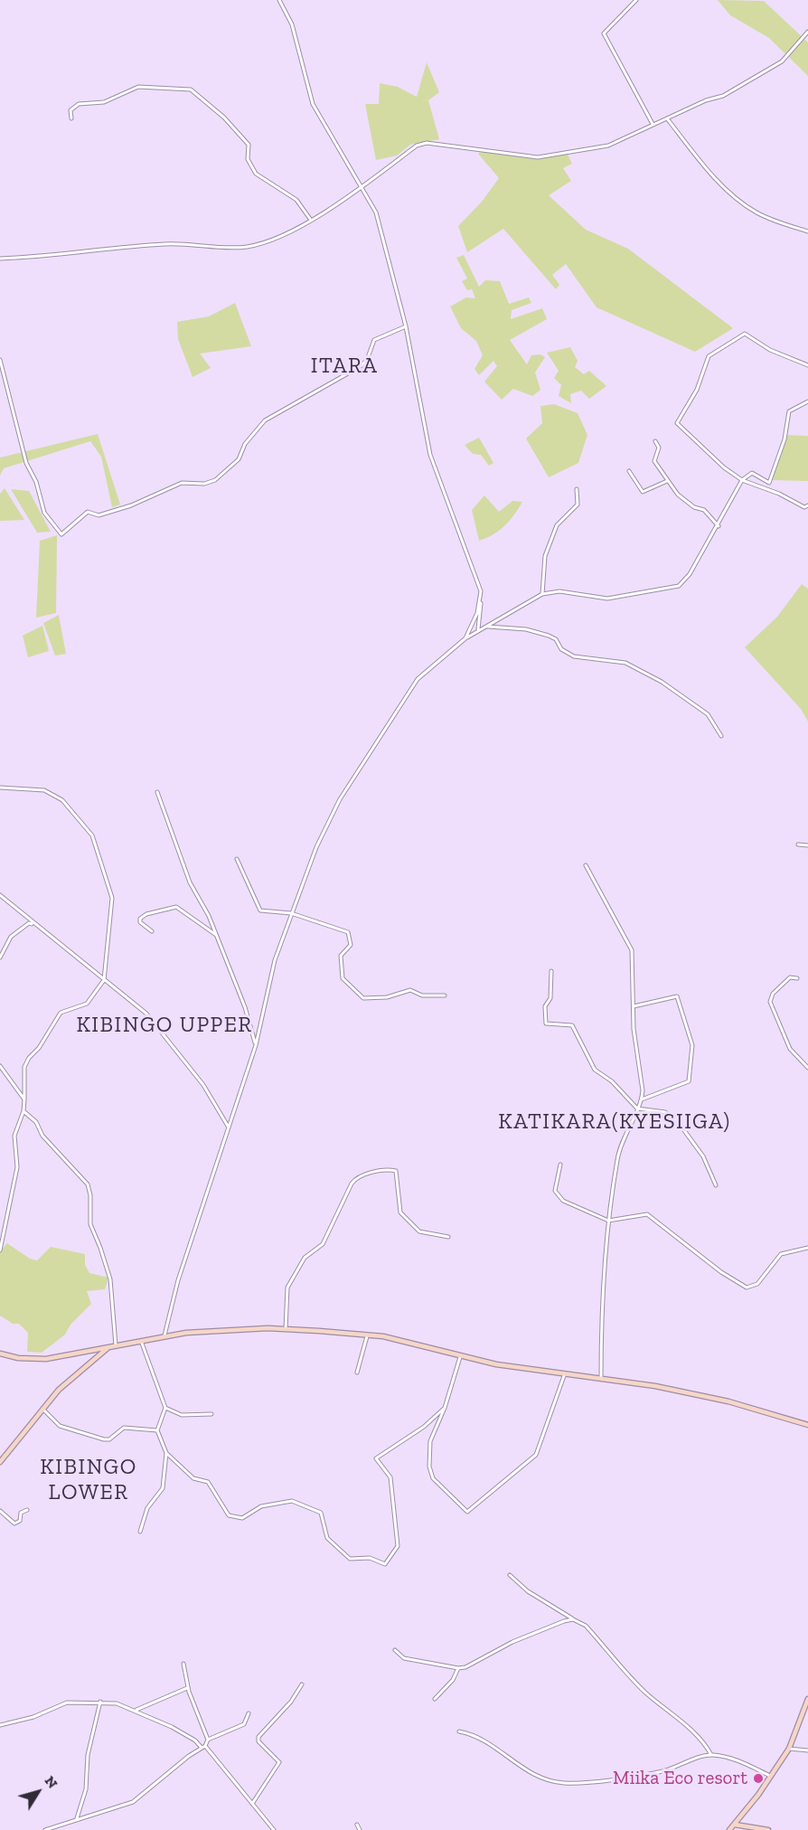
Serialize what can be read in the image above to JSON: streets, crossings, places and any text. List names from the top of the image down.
{
  "districts": [
    "ITARA",
    "KIBINGO UPPER",
    "KATIKARA(KYESIIGA)",
    "KIBINGO LOWER"
  ],
  "places": ["Miika Eco resort"],
  "north": "top right"
}
